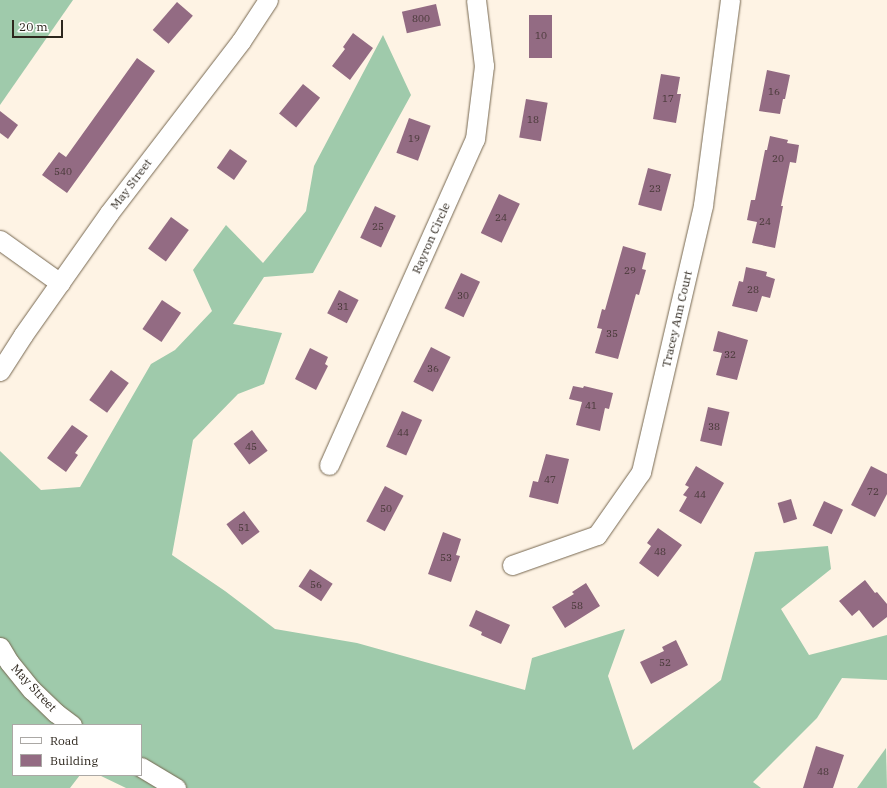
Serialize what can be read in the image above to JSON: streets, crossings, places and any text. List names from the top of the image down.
{
  "streets": {
    "street": ["May Street", "Rayron Circle", "Tracey Ann Court"]
  },
  "house_numbers": [
    "800",
    "10",
    "16",
    "17",
    "18",
    "19",
    "20",
    "540",
    "23",
    "24",
    "24",
    "25",
    "29",
    "28",
    "30",
    "31",
    "35",
    "32",
    "36",
    "41",
    "38",
    "44",
    "45",
    "47",
    "72",
    "44",
    "50",
    "51",
    "48",
    "53",
    "56",
    "58",
    "52",
    "48"
  ],
  "legend": ["Road", "Building"],
  "scale_bar": "20 m"
}
